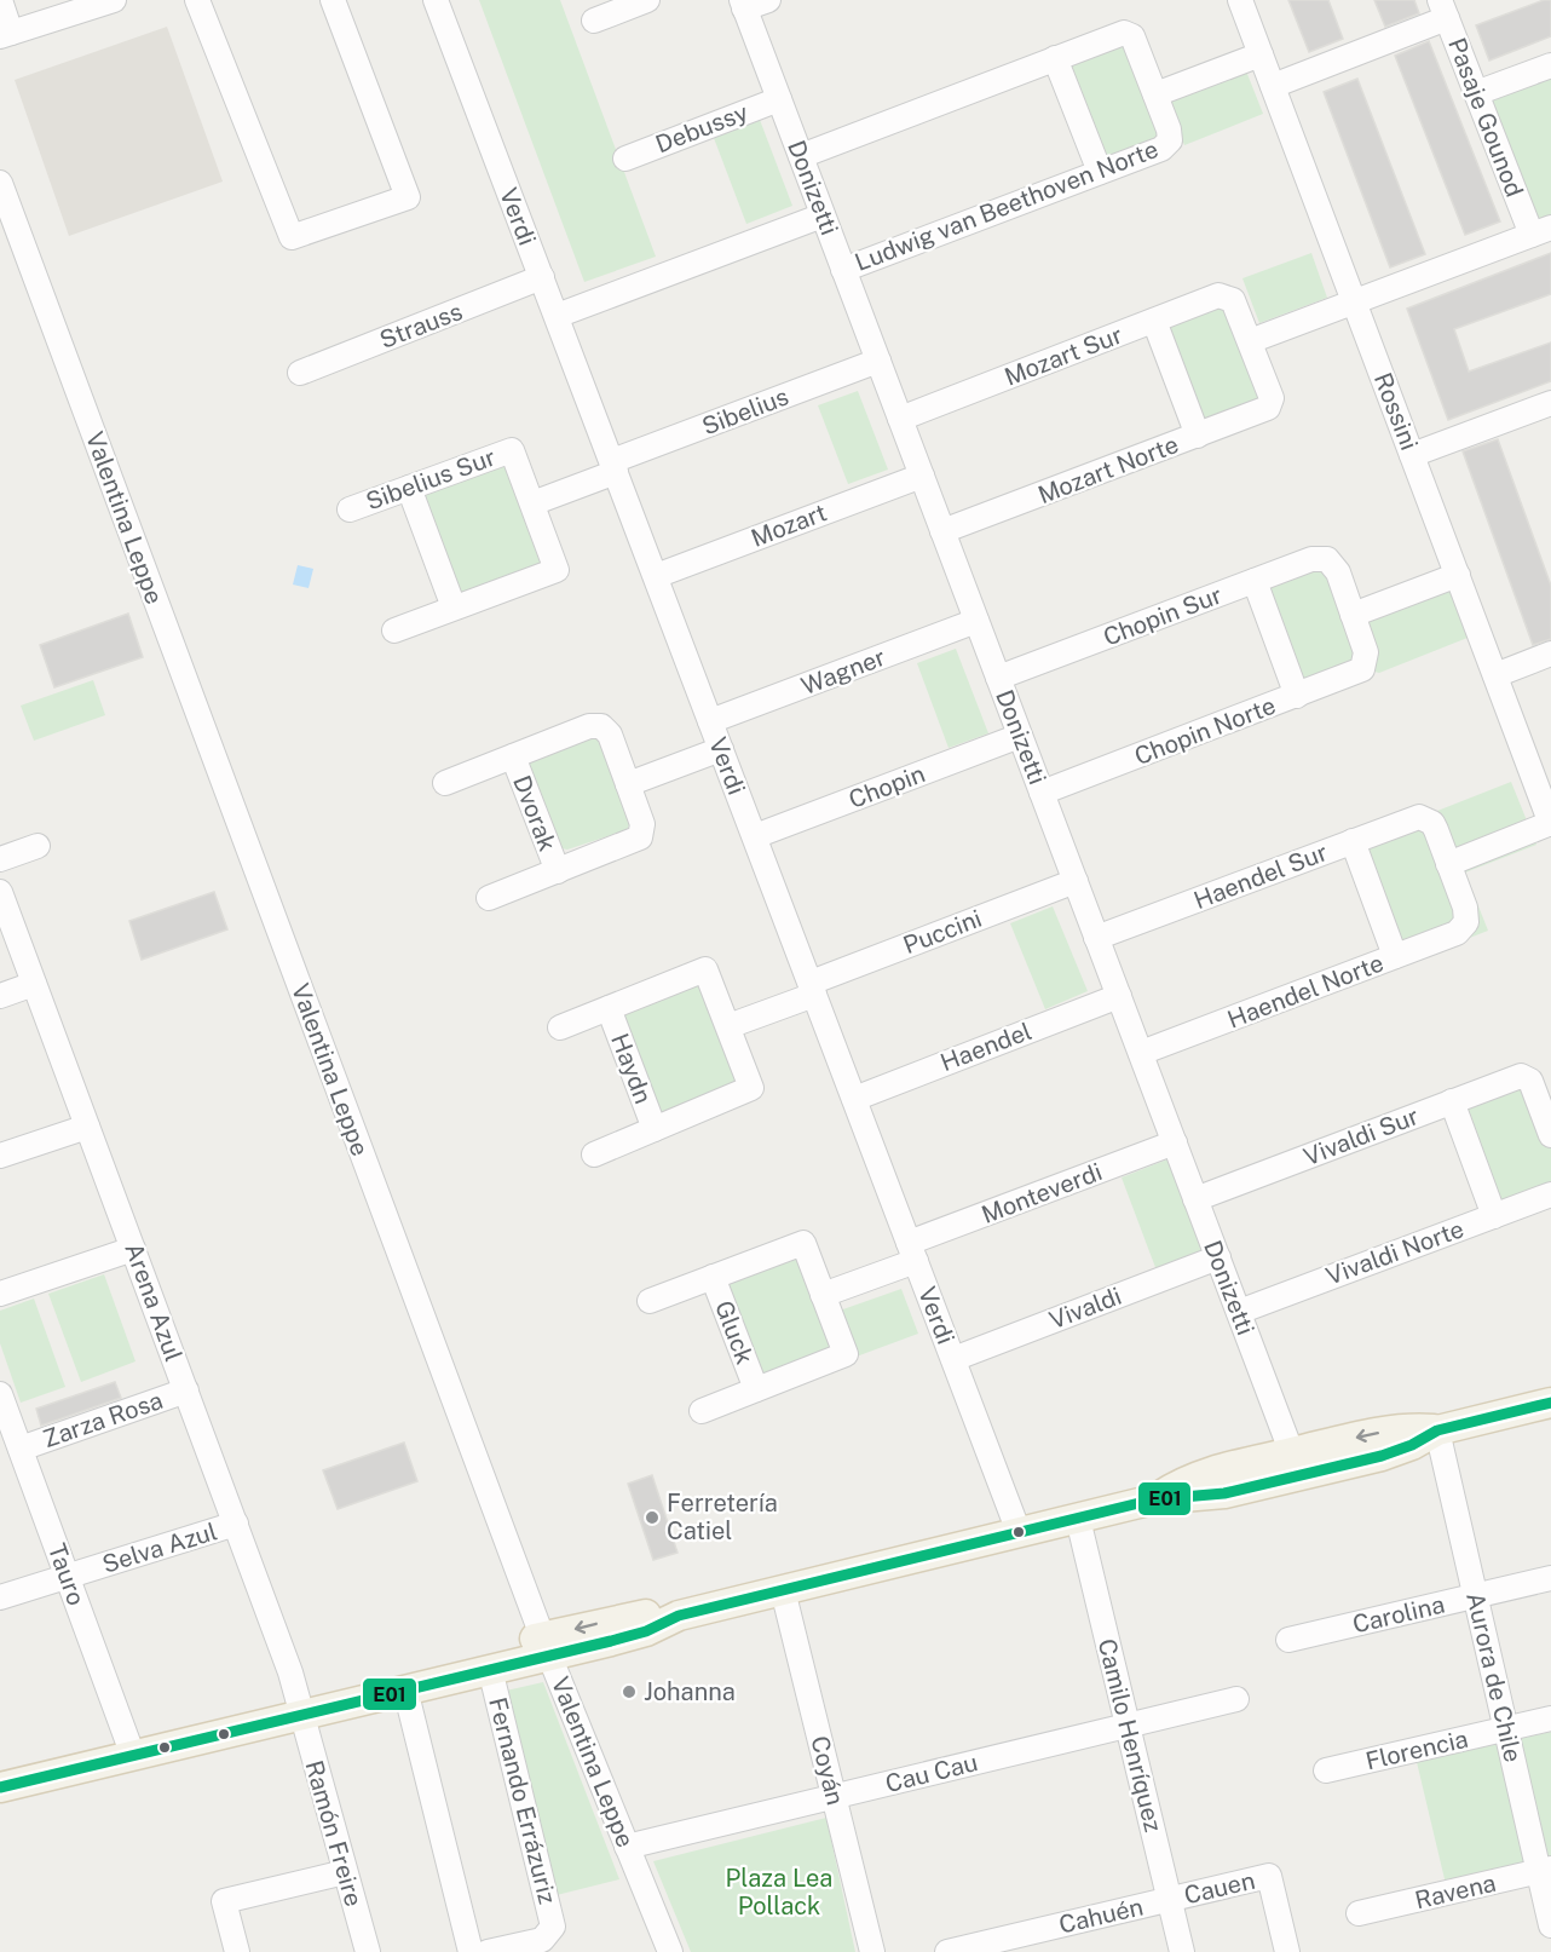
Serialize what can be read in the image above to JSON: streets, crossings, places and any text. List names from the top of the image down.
{
  "streets": {
    "street": [
      "Pasaje Gounod",
      "Debussy",
      "Donizetti",
      "Ludwig van Beethoven Norte",
      "Verdi",
      "Strauss",
      "Mozart Sur",
      "Sibelius",
      "Rossini",
      "Mozart Norte",
      "Sibelius Sur",
      "Valentina Leppe",
      "Mozart",
      "Chopin Sur",
      "Wagner",
      "Chopin Norte",
      "Chopin",
      "Dvorak",
      "Haendel Sur",
      "Puccini",
      "Haendel Norte",
      "Haendel",
      "Haydn",
      "Vivaldi Sur",
      "Monteverdi",
      "Vivaldi Norte",
      "Arena Azul",
      "Vivaldi",
      "Gluck",
      "Zarza Rosa",
      "Selva Azul",
      "Tauro",
      "Carolina",
      "Aurora de Chile",
      "Camilo Henríquez",
      "Florencia",
      "Coyán",
      "Cau Cau",
      "Fernando Errázuriz",
      "Ramón Freire",
      "Cauen",
      "Ravena",
      "Cahuén"
    ]
  },
  "crossings": [
    ["Debussy", "Donizetti"],
    ["Donizetti", "Ludwig van Beethoven Norte"],
    ["Donizetti", "Mozart Sur"],
    ["Donizetti", "Sibelius"],
    ["Donizetti", "Mozart Norte"],
    ["Donizetti", "Mozart"],
    ["Donizetti", "Chopin Sur"],
    ["Donizetti", "Wagner"],
    ["Donizetti", "Chopin Norte"],
    ["Donizetti", "Chopin"],
    ["Donizetti", "Haendel Sur"],
    ["Donizetti", "Puccini"],
    ["Donizetti", "Haendel Norte"],
    ["Donizetti", "Haendel"],
    ["Donizetti", "Vivaldi Sur"],
    ["Donizetti", "Monteverdi"],
    ["Donizetti", "Vivaldi Norte"],
    ["Donizetti", "Vivaldi"],
    ["Verdi", "Strauss"],
    ["Verdi", "Sibelius"],
    ["Verdi", "Mozart"],
    ["Verdi", "Wagner"],
    ["Verdi", "Chopin"],
    ["Verdi", "Puccini"],
    ["Verdi", "Haendel"],
    ["Verdi", "Monteverdi"],
    ["Verdi", "Vivaldi"],
    ["Mozart Sur", "Mozart Norte"],
    ["Sibelius", "Sibelius Sur"],
    ["Valentina Leppe", "Cau Cau"],
    ["Chopin Sur", "Chopin Norte"],
    ["Haendel Sur", "Haendel Norte"],
    ["Arena Azul", "Zarza Rosa"],
    ["Arena Azul", "Selva Azul"],
    ["Arena Azul", "Ramón Freire"],
    ["Zarza Rosa", "Tauro"],
    ["Selva Azul", "Tauro"],
    ["Carolina", "Aurora de Chile"],
    ["Aurora de Chile", "Florencia"],
    ["Aurora de Chile", "Ravena"],
    ["Camilo Henríquez", "Cau Cau"],
    ["Camilo Henríquez", "Cauen"],
    ["Camilo Henríquez", "Cahuén"],
    ["Coyán", "Cau Cau"],
    ["Cauen", "Cahuén"]
  ],
  "parks": ["Plaza Lea Pollack"],
  "places": ["Ferretería Catiel", "Johanna"],
  "lines": ["transit line E01"]
}
